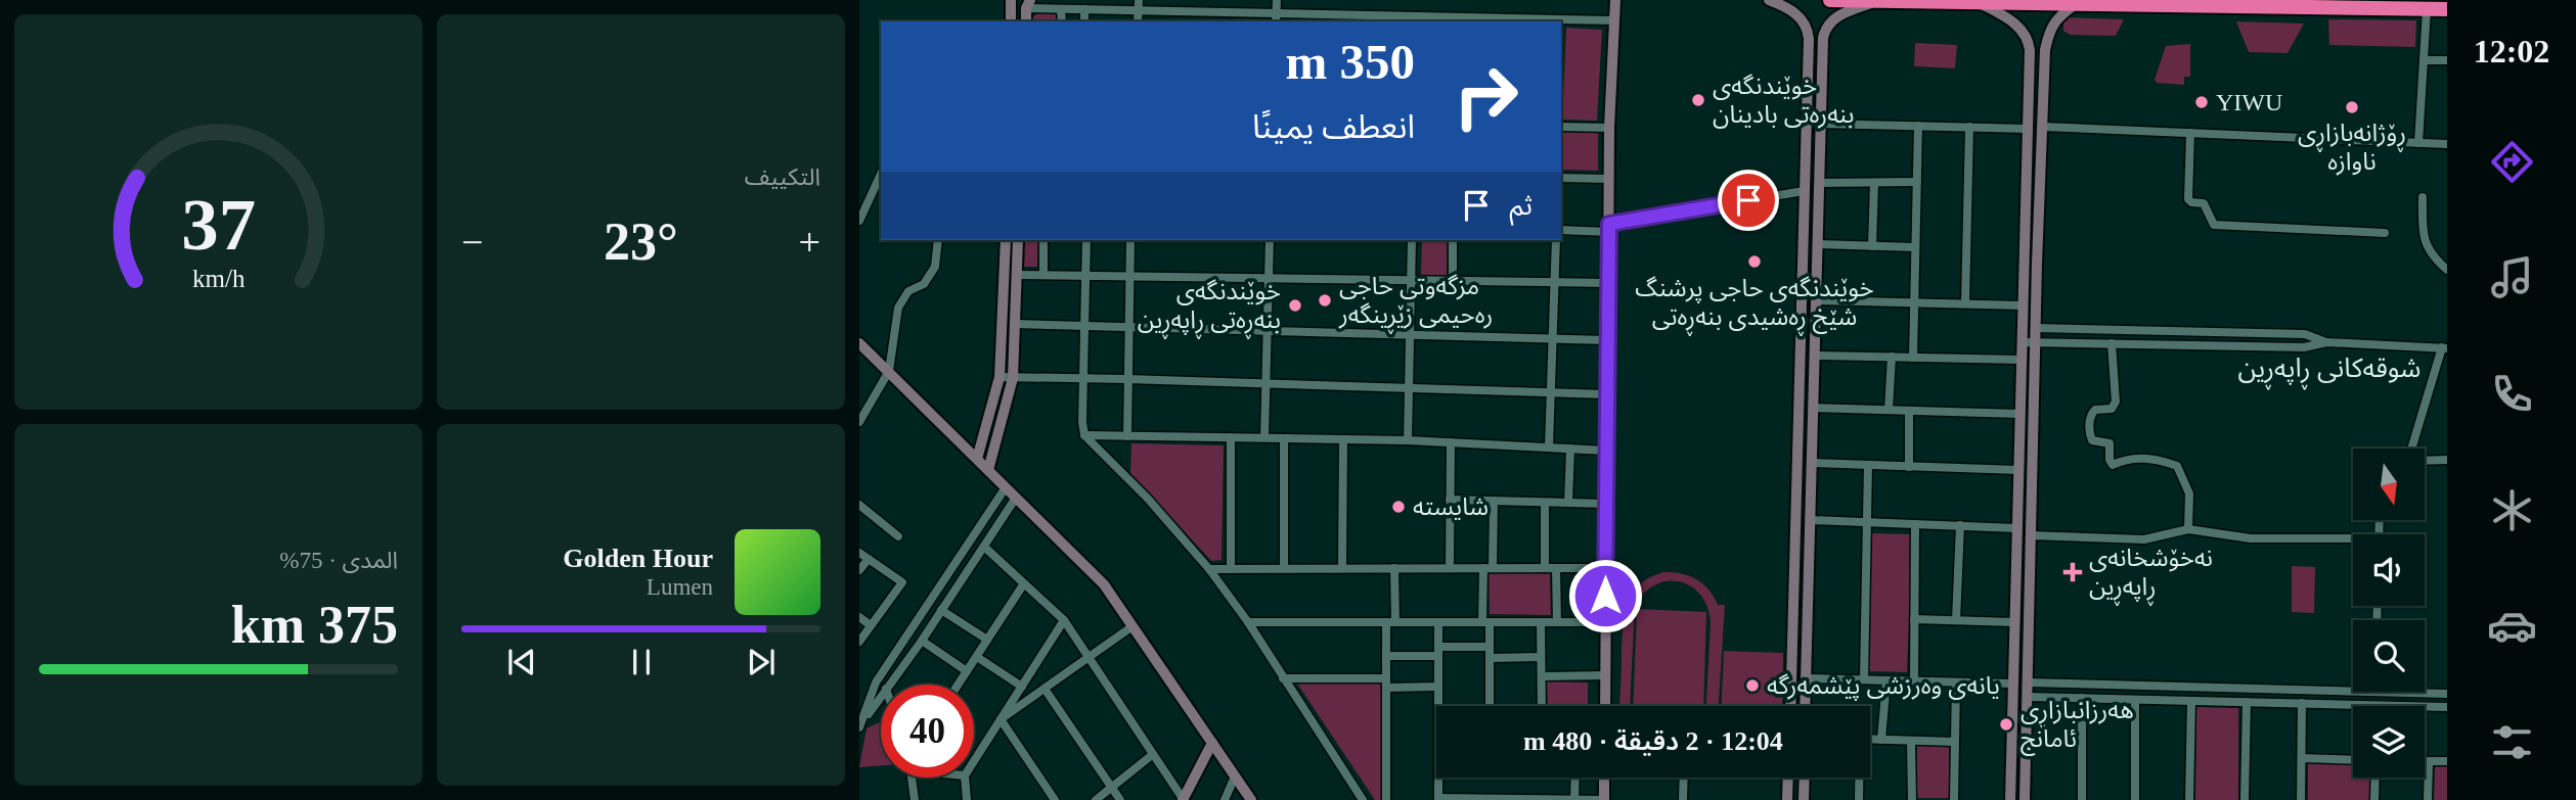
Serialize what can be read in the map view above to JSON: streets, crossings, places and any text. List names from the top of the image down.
{
  "districts": ["شوقەکانی ڕاپەڕین"],
  "places": {
    "other": [
      "خوێندنگەی بنەرەتی بادینان",
      "YIWU",
      "ڕۆژانەبازاڕی ناوازە",
      "خوێندنگەی حاجی پرشنگ شێخ ڕەشیدی بنەڕەتی",
      "مزگەوتی حاجی رەحیمی زێڕینگەر",
      "خوێندنگەی بنەڕەتی ڕاپەڕین",
      "شایستە",
      "یانەی وەرزشی پێشمەرگە",
      "هەرزانبازاڕی ئامانج"
    ],
    "health": ["نەخۆشخانەی ڕاپەڕین"]
  },
  "north": "bottom",
  "page": {
    "tabs": "12:02",
    "tile": [
      "التكييف",
      ["المدى · 75%", "375 km"]
    ],
    "turn": ["350 m", "انعطف يمينًا"],
    "then": "ثم",
    "heat": ["−", "23°", "+"],
    "song": ["Golden Hour", "Lumen"],
    "limit": "40",
    "trip": "12:04 · 2 دقيقة · 480 m",
    "gauge": ["37", "km/h"]
  }
}
